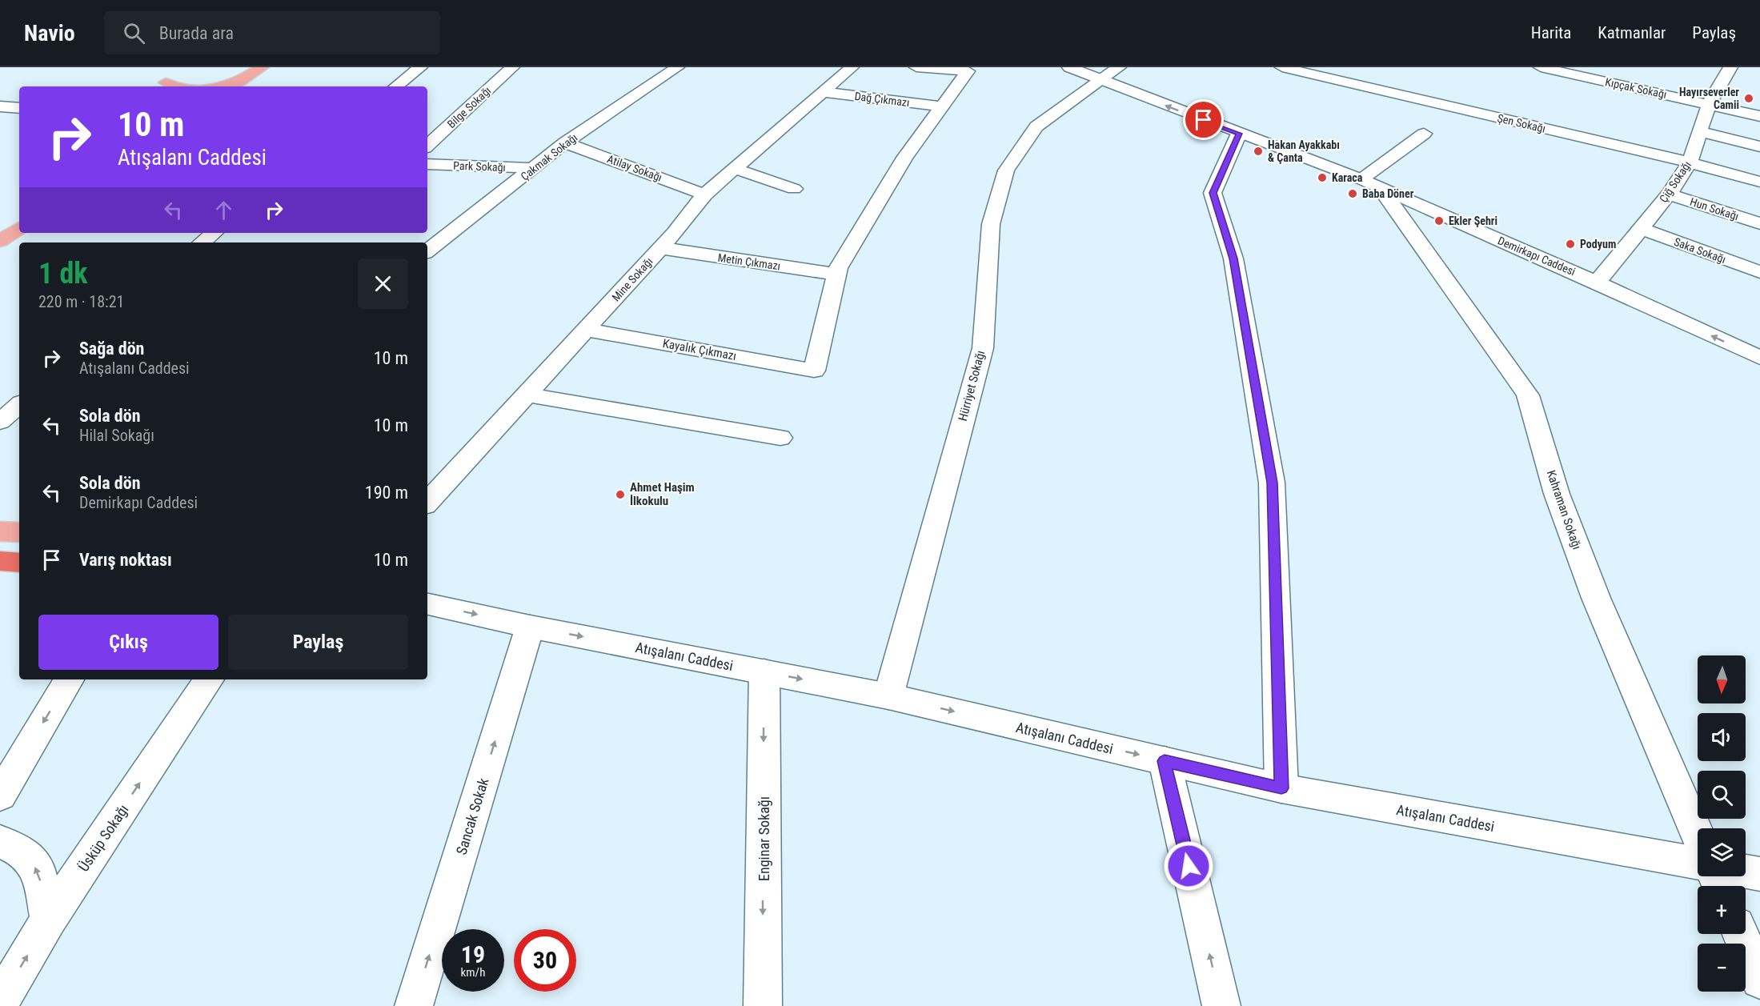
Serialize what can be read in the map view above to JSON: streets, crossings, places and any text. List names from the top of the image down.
{
  "streets": {
    "street": [
      "Kıpçak Sokağı",
      "Dağ Çıkmazı",
      "Bilge Sokağı",
      "Şen Sokağı",
      "Çakmak Sokağı",
      "Park Sokağı",
      "Atilay Sokağı",
      "Çiğ Sokağı",
      "Hun Sokağı",
      "Saka Sokağı",
      "Demirkapı Caddesi",
      "Metin Çıkmazı",
      "Mine Sokağı",
      "Kayalık Çıkmazı",
      "Hürriyet Sokağı",
      "Kahraman Sokağı",
      "Atışalanı Caddesi",
      "Sancak Sokak",
      "Üsküp Sokağı",
      "Enginar Sokağı"
    ]
  },
  "crossings": [
    ["Kıpçak Sokağı", "Çiğ Sokağı"],
    ["Dağ Çıkmazı", "Mine Sokağı"],
    ["Şen Sokağı", "Çiğ Sokağı"],
    ["Çakmak Sokağı", "Park Sokağı"],
    ["Çakmak Sokağı", "Atilay Sokağı"],
    ["Atilay Sokağı", "Mine Sokağı"],
    ["Çiğ Sokağı", "Hun Sokağı"],
    ["Çiğ Sokağı", "Saka Sokağı"],
    ["Çiğ Sokağı", "Demirkapı Caddesi"],
    ["Demirkapı Caddesi", "Hürriyet Sokağı"],
    ["Demirkapı Caddesi", "Kahraman Sokağı"],
    ["Metin Çıkmazı", "Mine Sokağı"],
    ["Metin Çıkmazı", "Kayalık Çıkmazı"],
    ["Mine Sokağı", "Kayalık Çıkmazı"],
    ["Hürriyet Sokağı", "Atışalanı Caddesi"],
    ["Atışalanı Caddesi", "Sancak Sokak"],
    ["Atışalanı Caddesi", "Enginar Sokağı"]
  ],
  "one_way": ["Demirkapı Caddesi", "Sancak Sokak", "Enginar Sokağı"],
  "places": [
    "Hayırseverler Camii",
    "Hakan Ayakkabı & Çanta",
    "Karaca",
    "Baba Döner",
    "Ekler Şehri",
    "Podyum",
    "Ahmet Haşim İlkokulu"
  ],
  "north": "bottom",
  "page": {
    "header": "Navio",
    "search": "Burada ara",
    "nav": ["Harita", "Katmanlar", "Paylaş"],
    "turn": ["10 m", "Atışalanı Caddesi"],
    "heading": ["1 dk", "220 m · 18:21"],
    "list": [
      {
        "name": "Sağa dön",
        "note": "Atışalanı Caddesi",
        "value": "10 m"
      },
      {
        "name": "Sola dön",
        "note": "Hilal Sokağı",
        "value": "10 m"
      },
      {
        "name": "Sola dön",
        "note": "Demirkapı Caddesi",
        "value": "190 m"
      },
      {
        "name": "Varış noktası",
        "value": "10 m"
      }
    ],
    "buttons": ["Çıkış", "Paylaş"],
    "map_buttons": ["+", "−"],
    "speed": "19 km/h",
    "limit": "30"
  }
}
